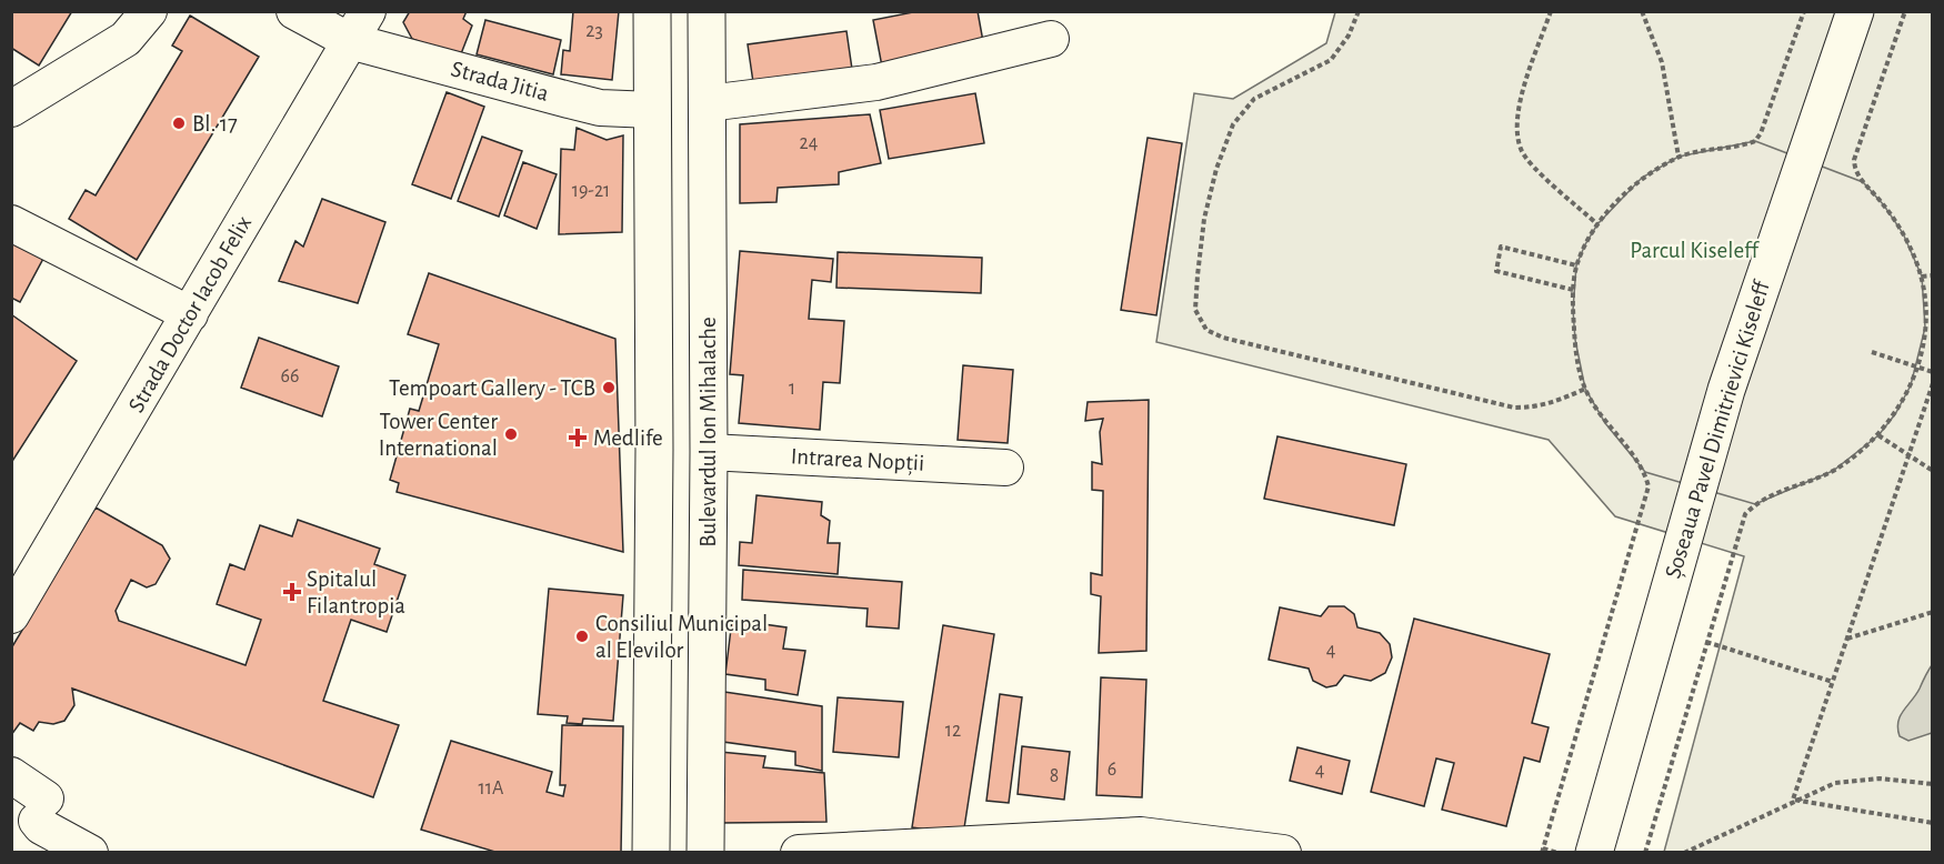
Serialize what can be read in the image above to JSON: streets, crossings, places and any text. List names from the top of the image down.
{
  "streets": {
    "main road": ["Șoseaua Pavel Dimitrievici Kiseleff", "Bulevardul Ion Mihalache"],
    "street": ["Strada Jitia", "Strada Doctor Iacob Felix", "Intrarea Nopții"]
  },
  "crossings": [
    ["Strada Jitia", "Strada Doctor Iacob Felix"],
    ["Bulevardul Ion Mihalache", "Intrarea Nopții"]
  ],
  "parks": ["Parcul Kiseleff"],
  "places": {
    "other": [
      "Bl. 17",
      "Tempoart Gallery - TCB",
      "Tower Center International",
      "Consiliul Municipal al Elevilor"
    ],
    "health": ["Medlife", "Spitalul Filantropia"]
  },
  "house_numbers": [
    "23",
    "24",
    "19-21",
    "66",
    "1",
    "4",
    "12",
    "6",
    "4",
    "8",
    "11A"
  ]
}
